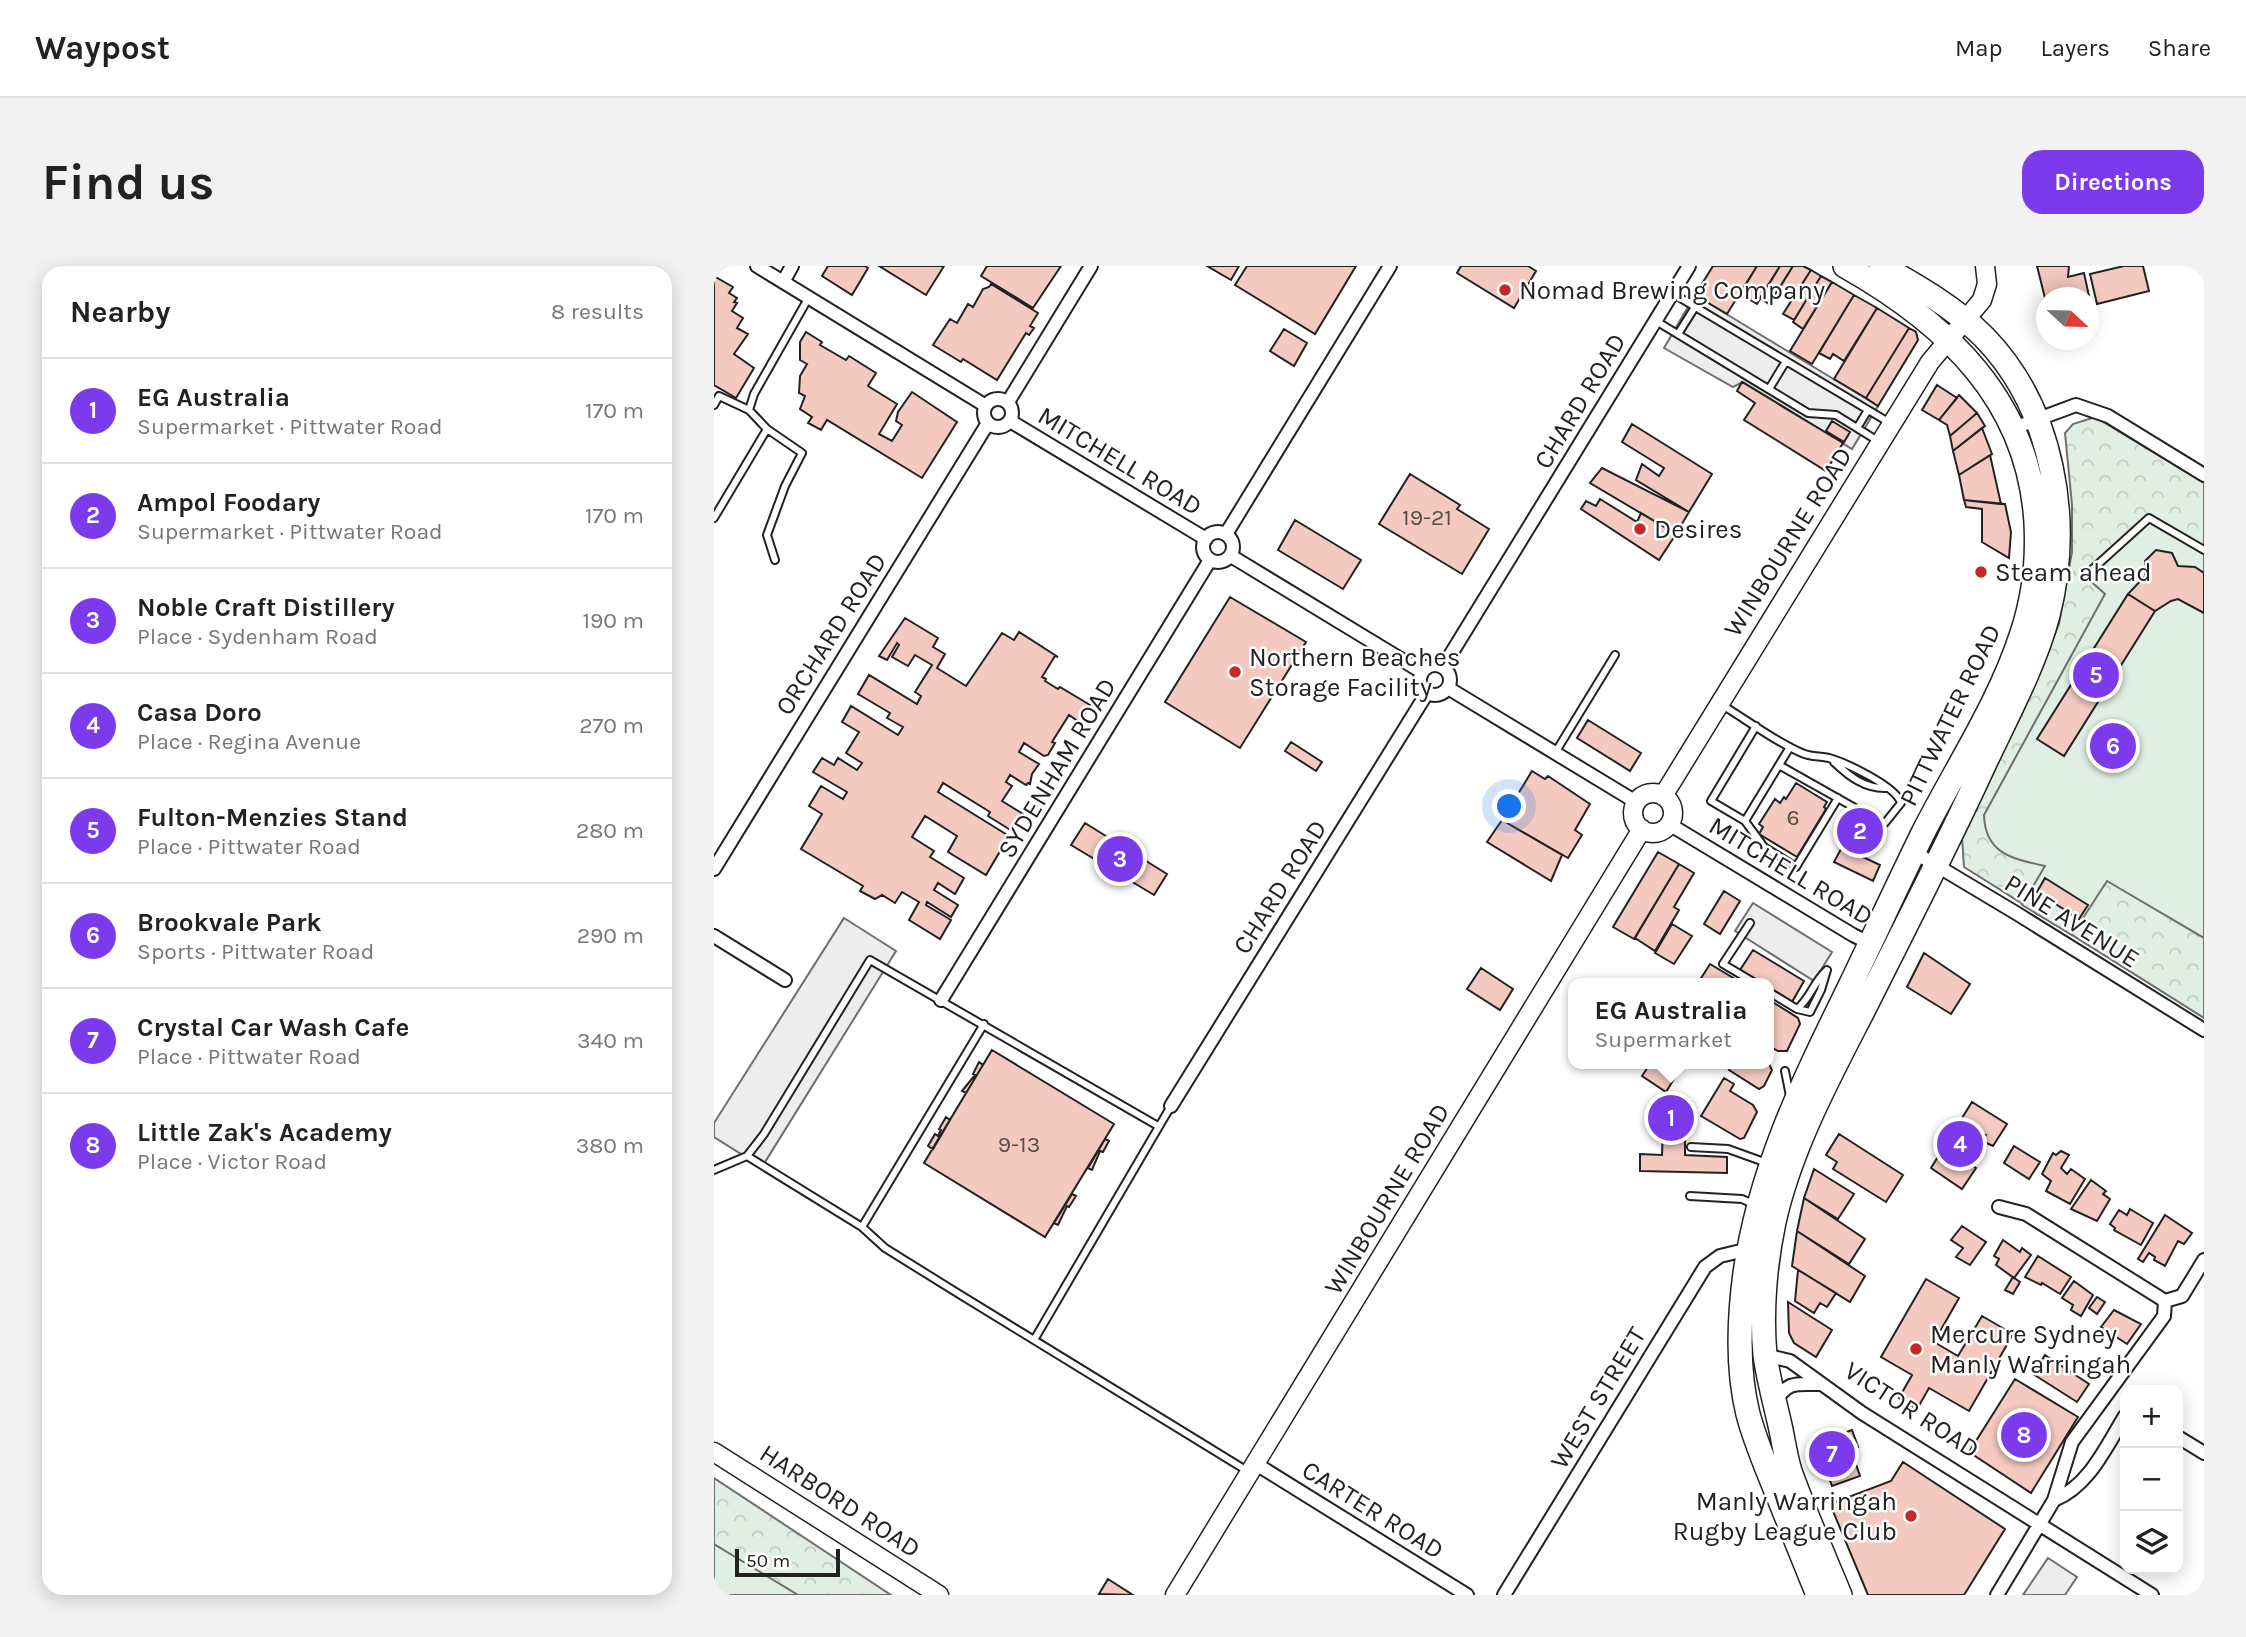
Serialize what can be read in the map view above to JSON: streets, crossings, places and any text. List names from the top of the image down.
{
  "streets": {
    "highway": ["PITTWATER ROAD"],
    "main road": ["WINBOURNE ROAD", "HARBORD ROAD"],
    "street": [
      "CHARD ROAD",
      "MITCHELL ROAD",
      "ORCHARD ROAD",
      "SYDENHAM ROAD",
      "PINE AVENUE",
      "WEST STREET",
      "VICTOR ROAD",
      "CARTER ROAD"
    ]
  },
  "crossings": [
    ["MITCHELL ROAD", "WINBOURNE ROAD"],
    ["MITCHELL ROAD", "ORCHARD ROAD"],
    ["MITCHELL ROAD", "PITTWATER ROAD"],
    ["MITCHELL ROAD", "SYDENHAM ROAD"],
    ["WINBOURNE ROAD", "PITTWATER ROAD"],
    ["WINBOURNE ROAD", "CARTER ROAD"],
    ["PITTWATER ROAD", "PINE AVENUE"],
    ["PITTWATER ROAD", "WEST STREET"],
    ["PITTWATER ROAD", "VICTOR ROAD"]
  ],
  "places": [
    "Nomad Brewing Company",
    "Desires",
    "Steam ahead",
    "Northern Beaches Storage Facility",
    "Mercure Sydney Manly Warringah",
    "Manly Warringah Rugby League Club"
  ],
  "house_numbers": ["19-21", "6", "9-13"],
  "scale_bar": "50 m",
  "north": "right",
  "page": {
    "header": "Waypost",
    "nav": ["Map", "Layers", "Share"],
    "buttons": "Directions",
    "title": "Find us",
    "heading": ["Nearby", "8 results"],
    "list": [
      {
        "mark": "1",
        "name": "EG Australia",
        "note": "Supermarket · Pittwater Road",
        "value": "170 m"
      },
      {
        "mark": "2",
        "name": "Ampol Foodary",
        "note": "Supermarket · Pittwater Road",
        "value": "170 m"
      },
      {
        "mark": "3",
        "name": "Noble Craft Distillery",
        "note": "Place · Sydenham Road",
        "value": "190 m"
      },
      {
        "mark": "4",
        "name": "Casa Doro",
        "note": "Place · Regina Avenue",
        "value": "270 m"
      },
      {
        "mark": "5",
        "name": "Fulton-Menzies Stand",
        "note": "Place · Pittwater Road",
        "value": "280 m"
      },
      {
        "mark": "6",
        "name": "Brookvale Park",
        "note": "Sports · Pittwater Road",
        "value": "290 m"
      },
      {
        "mark": "7",
        "name": "Crystal Car Wash Cafe",
        "note": "Place · Pittwater Road",
        "value": "340 m"
      },
      {
        "mark": "8",
        "name": "Little Zak's Academy",
        "note": "Place · Victor Road",
        "value": "380 m"
      }
    ],
    "pins": [
      "5",
      "6",
      "2",
      "3",
      "1",
      "4",
      "8",
      "7"
    ],
    "popup": ["EG Australia", "Supermarket"],
    "map_buttons": ["+", "−"],
    "scale": "50 m"
  }
}
